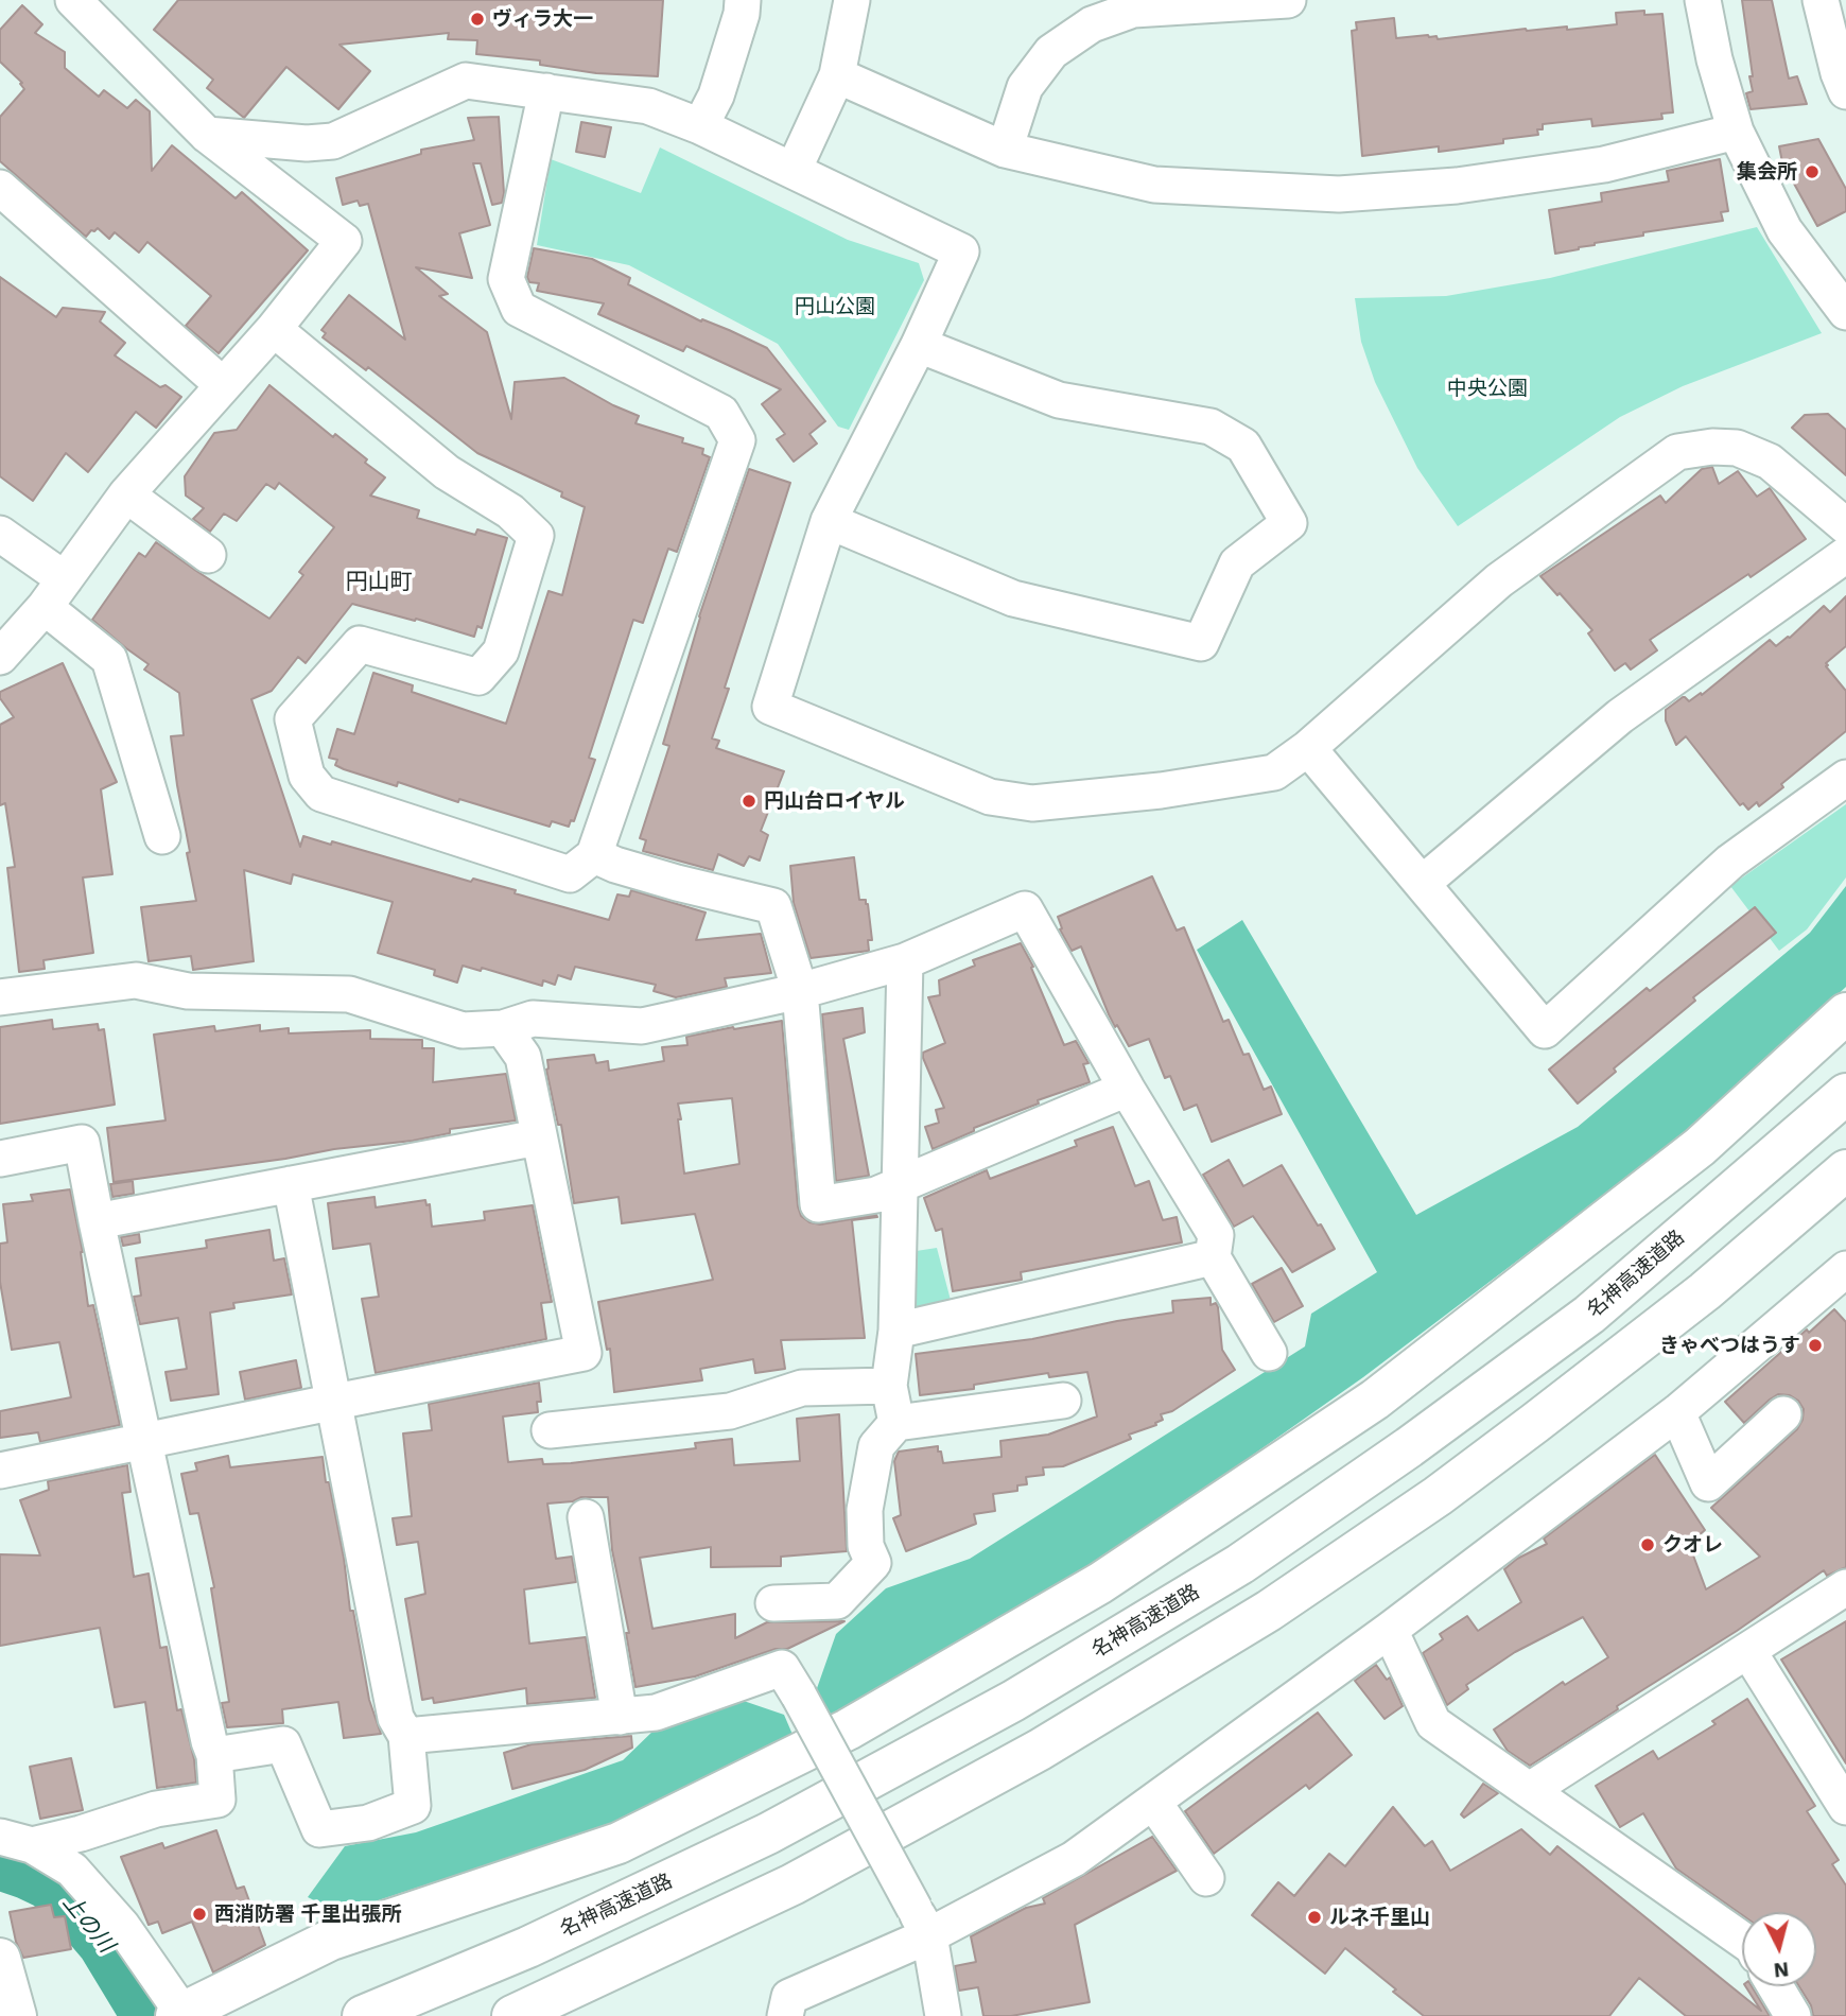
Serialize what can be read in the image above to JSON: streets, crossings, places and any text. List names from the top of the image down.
{
  "streets": {
    "main road": ["名神高速道路"]
  },
  "districts": ["円山町"],
  "water": ["上の川"],
  "parks": ["円山公園", "中央公園"],
  "places": [
    "ヴィラ大一",
    "集会所",
    "円山台ロイヤル",
    "きゃべつはうす",
    "クオレ",
    "西消防署 千里出張所",
    "ルネ千里山"
  ],
  "north": "bottom"
}
